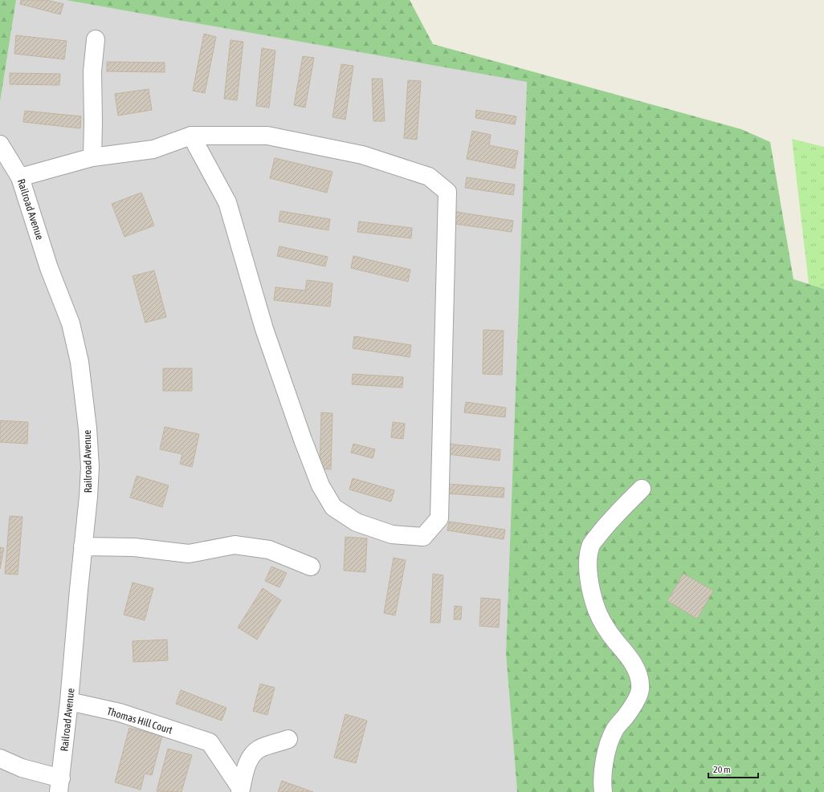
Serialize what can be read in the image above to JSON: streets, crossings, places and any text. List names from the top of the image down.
{
  "streets": {
    "street": ["Railroad Avenue", "Thomas Hill Court"]
  },
  "crossings": [
    ["Railroad Avenue", "Thomas Hill Court"]
  ],
  "scale_bar": "20 m"
}
